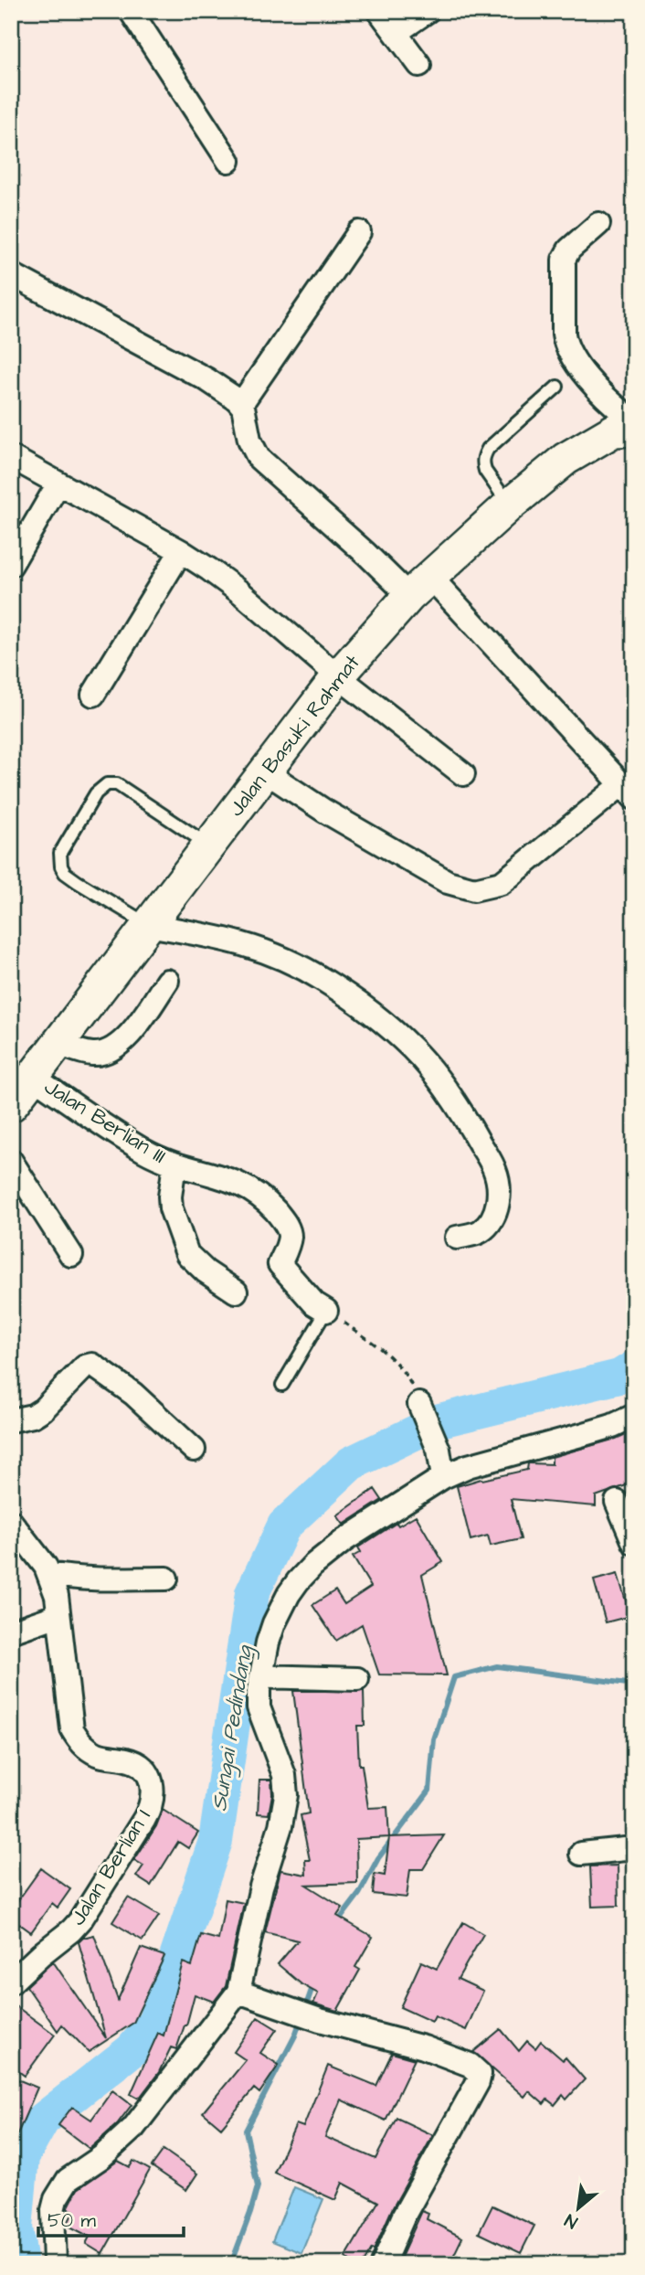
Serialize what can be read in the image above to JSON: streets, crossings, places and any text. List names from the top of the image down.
{
  "streets": {
    "street": ["Jalan Basuki Rahmat", "Jalan Berlian III", "Jalan Berlian I"]
  },
  "crossings": [
    ["Jalan Basuki Rahmat", "Jalan Berlian III"]
  ],
  "water": ["Sungai Pedindang"],
  "scale_bar": "50 m",
  "north": "bottom left"
}
